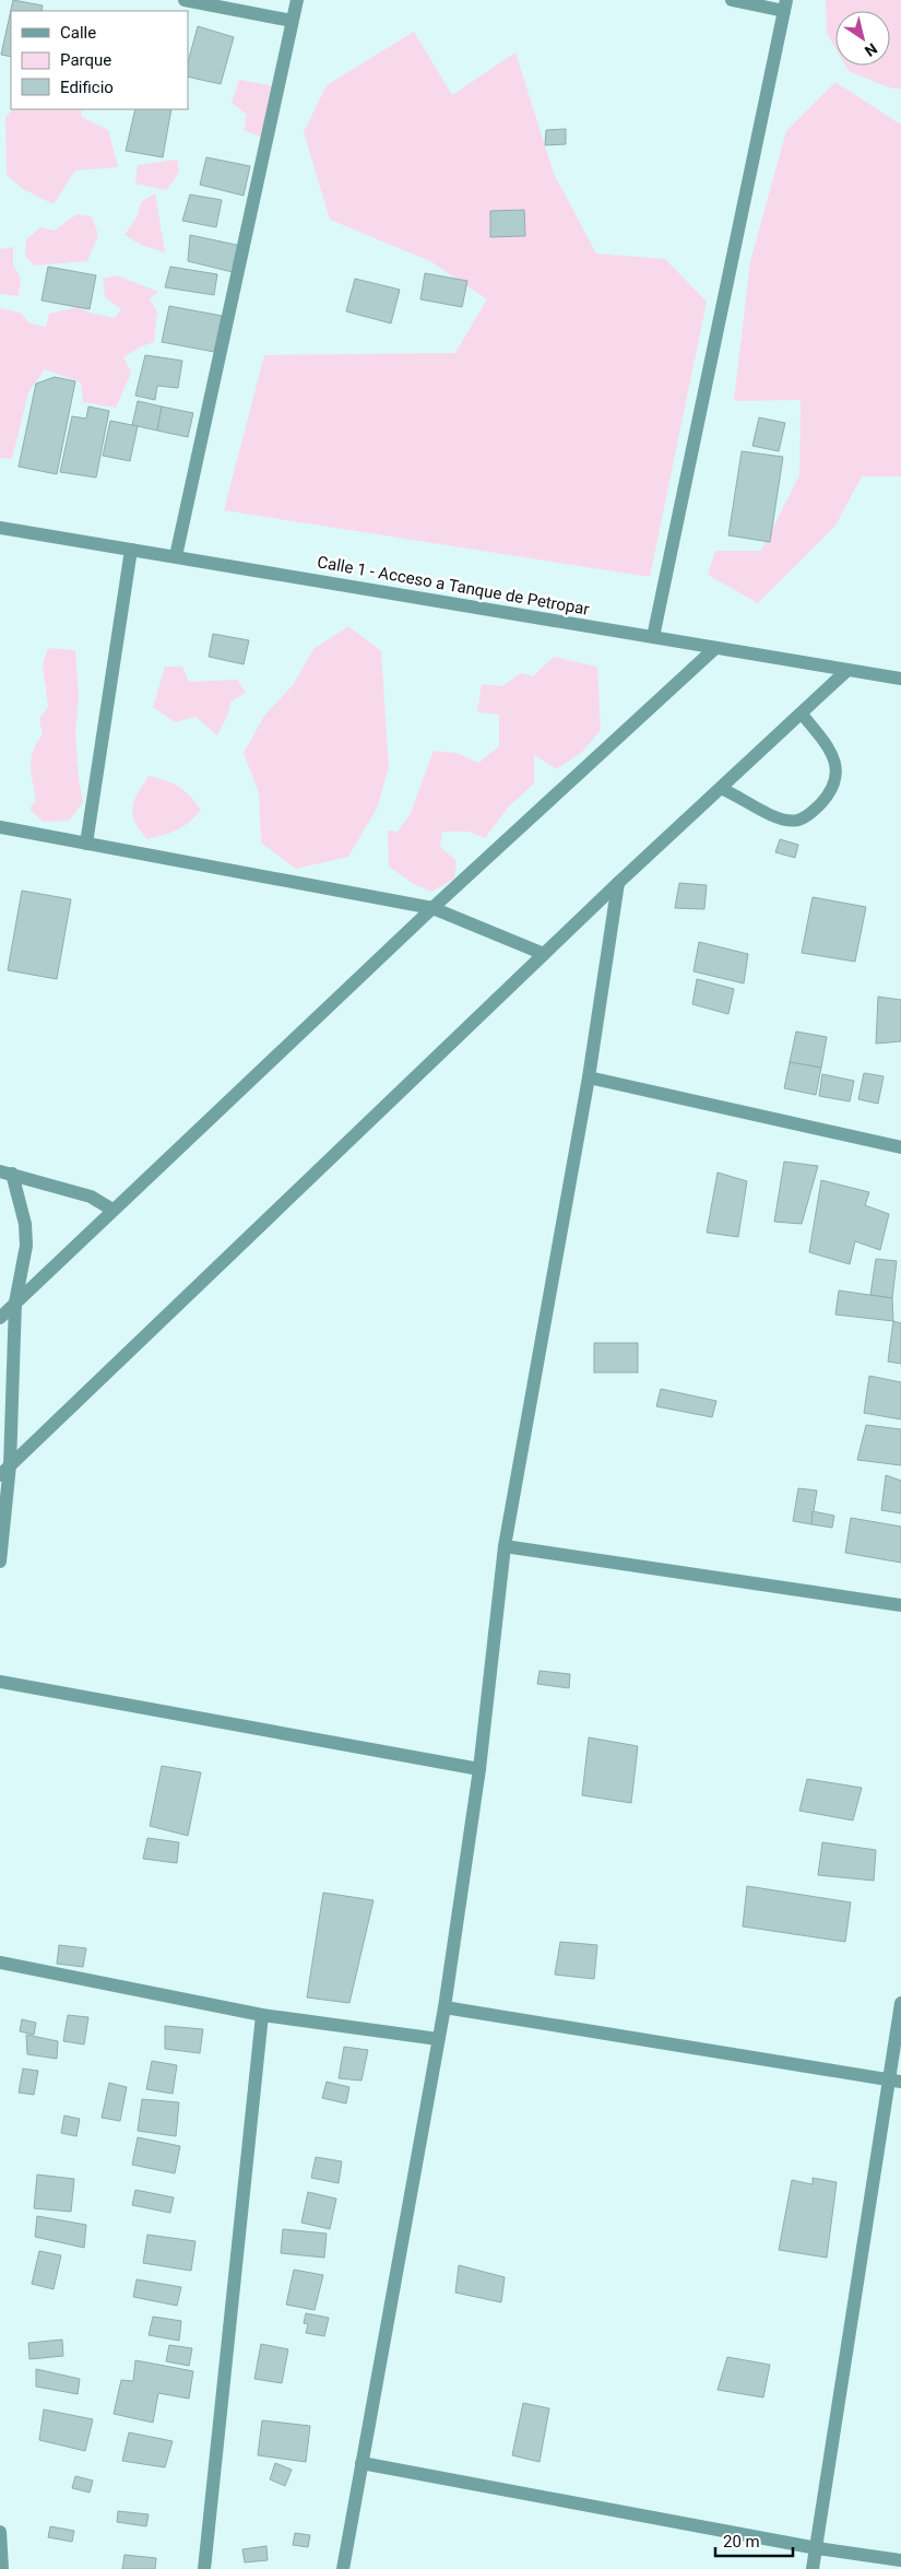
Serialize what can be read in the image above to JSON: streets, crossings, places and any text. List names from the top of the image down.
{
  "streets": {
    "street": ["Calle 1 - Acceso a Tanque de Petropar"]
  },
  "legend": ["Calle", "Parque", "Edificio"],
  "scale_bar": "20 m",
  "north": "bottom right"
}
